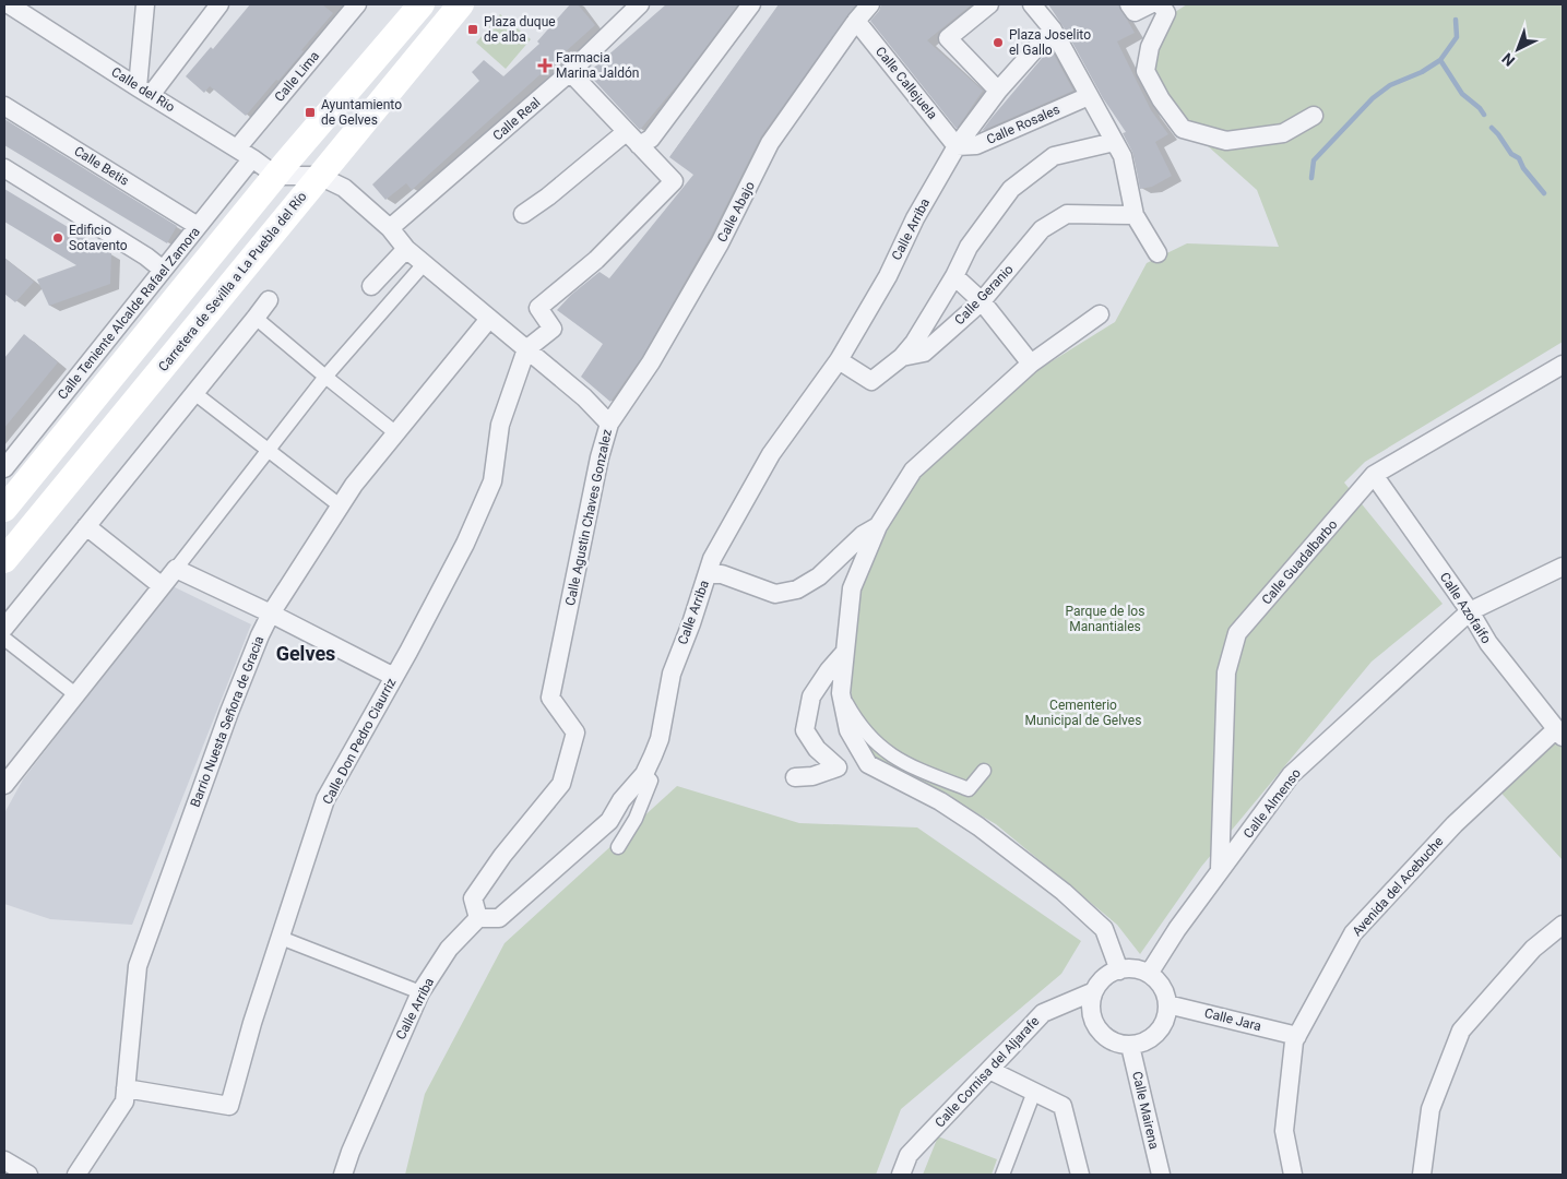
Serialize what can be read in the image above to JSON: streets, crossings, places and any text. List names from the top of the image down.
{
  "streets": {
    "main road": ["Carretera de Sevilla a La Puebla del Río"],
    "street": [
      "Calle Lima",
      "Calle Callejuela",
      "Calle del Rio",
      "Calle Real",
      "Calle Rosales",
      "Calle Betis",
      "Calle Abajo",
      "Calle Arriba",
      "Calle Geranio",
      "Calle Teniente Alcalde Rafael Zamora",
      "Calle Agustin Chaves Gonzalez",
      "Calle Guadalbarbo",
      "Calle Azofaifo",
      "Barrio Nuesta Señora de Gracia",
      "Calle Don Pedro Ciaurriz",
      "Calle Almenso",
      "Avenida del Acebuche",
      "Calle Jara",
      "Calle Cornisa del Aljarafe",
      "Calle Mairena"
    ]
  },
  "crossings": [
    ["Calle Lima", "Calle del Rio"],
    ["Calle Callejuela", "Calle Rosales"],
    ["Calle Callejuela", "Calle Abajo"],
    ["Calle Callejuela", "Calle Arriba"],
    ["Calle del Rio", "Calle Teniente Alcalde Rafael Zamora"],
    ["Calle Real", "Calle Agustin Chaves Gonzalez"],
    ["Calle Rosales", "Calle Arriba"],
    ["Calle Betis", "Calle Teniente Alcalde Rafael Zamora"],
    ["Calle Abajo", "Calle Agustin Chaves Gonzalez"],
    ["Calle Arriba", "Calle Geranio"],
    ["Calle Arriba", "Calle Agustin Chaves Gonzalez"],
    ["Carretera de Sevilla a La Puebla del Río", "Calle Agustin Chaves Gonzalez"],
    ["Calle Agustin Chaves Gonzalez", "Barrio Nuesta Señora de Gracia"],
    ["Calle Agustin Chaves Gonzalez", "Calle Don Pedro Ciaurriz"],
    ["Calle Guadalbarbo", "Calle Azofaifo"],
    ["Calle Guadalbarbo", "Calle Almenso"],
    ["Calle Azofaifo", "Calle Almenso"],
    ["Calle Azofaifo", "Avenida del Acebuche"],
    ["Barrio Nuesta Señora de Gracia", "Calle Don Pedro Ciaurriz"],
    ["Calle Almenso", "Calle Jara"],
    ["Calle Almenso", "Calle Cornisa del Aljarafe"],
    ["Calle Almenso", "Calle Mairena"],
    ["Avenida del Acebuche", "Calle Jara"],
    ["Calle Jara", "Calle Cornisa del Aljarafe"],
    ["Calle Jara", "Calle Mairena"],
    ["Calle Cornisa del Aljarafe", "Calle Mairena"]
  ],
  "districts": ["Gelves"],
  "parks": ["Parque de los Manantiales", "Cementerio Municipal de Gelves"],
  "places": {
    "transit": ["Plaza duque de alba", "Ayuntamiento de Gelves"],
    "other": ["Plaza Joselito el Gallo", "Edificio Sotavento"],
    "health": ["Farmacia Marina Jaldón"]
  },
  "north": "bottom left"
}
